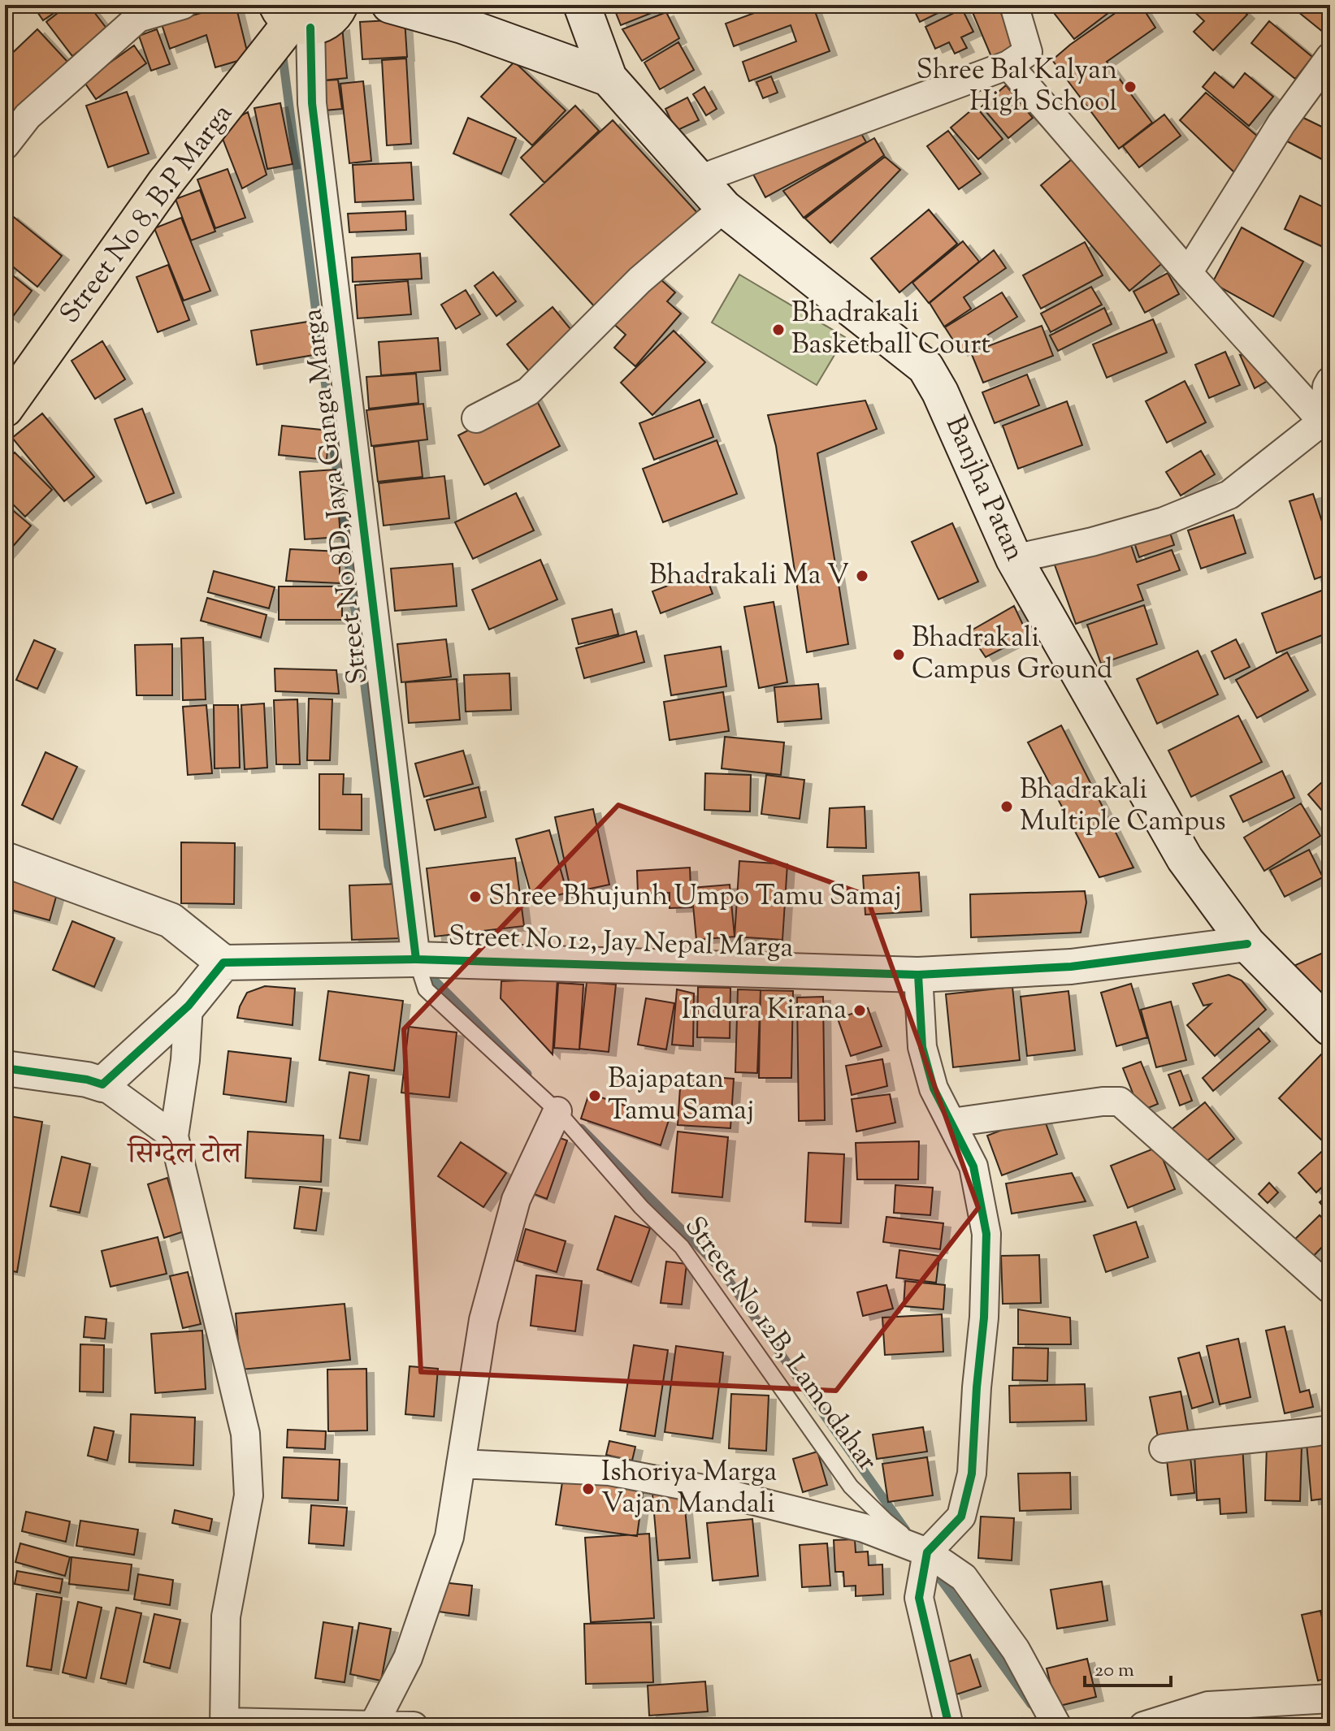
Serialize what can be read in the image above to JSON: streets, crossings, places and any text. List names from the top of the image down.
{
  "streets": {
    "main road": ["Street No 8, B.P Marga", "Banjha Patan"],
    "street": ["Street No 8D, Jaya Ganga Marga", "Street No 12, Jay Nepal Marga"],
    "lane": ["Street No 12B, Lamodahar"]
  },
  "crossings": [
    ["Street No 8, B.P Marga", "Street No 8D, Jaya Ganga Marga"],
    ["Banjha Patan", "Street No 12, Jay Nepal Marga"],
    ["Street No 8D, Jaya Ganga Marga", "Street No 12, Jay Nepal Marga"],
    ["Street No 8D, Jaya Ganga Marga", "Street No 12B, Lamodahar"],
    ["Street No 12, Jay Nepal Marga", "Street No 12B, Lamodahar"]
  ],
  "districts": ["सिग्देल टोल"],
  "places": [
    "Shree Bal Kalyan High School",
    "Bhadrakali Basketball Court",
    "Bhadrakali Ma V",
    "Bhadrakali Campus Ground",
    "Bhadrakali Multiple Campus",
    "Shree Bhujunh Umpo Tamu Samaj",
    "Indura Kirana",
    "Bajapatan Tamu Samaj",
    "Ishoriya Marga Vajan Mandali"
  ],
  "scale_bar": "20 m"
}
